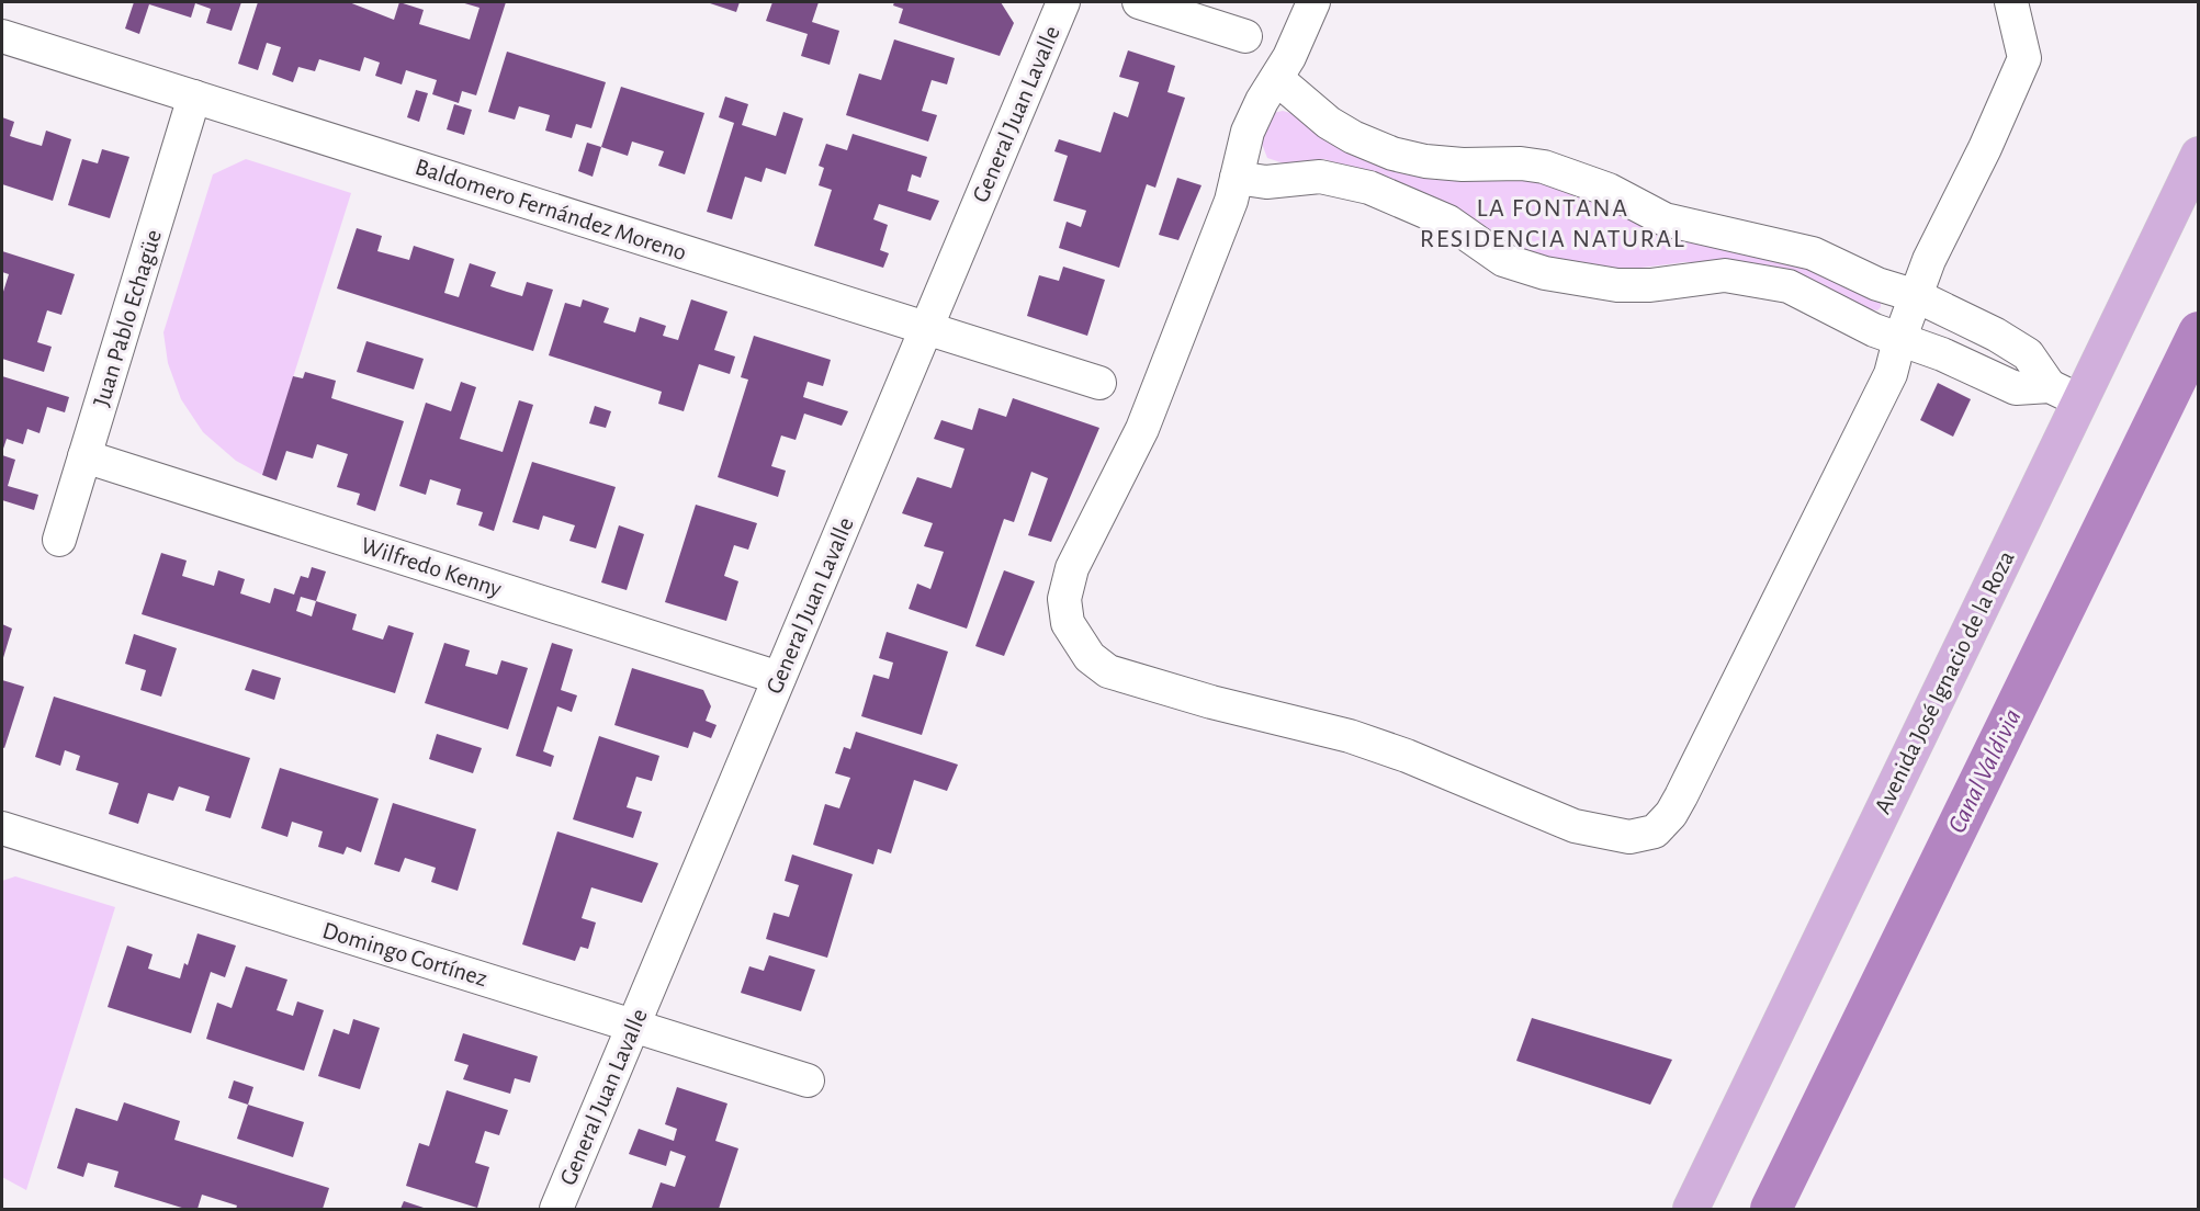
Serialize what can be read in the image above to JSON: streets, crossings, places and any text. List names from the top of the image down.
{
  "streets": {
    "main road": ["Avenida José Ignacio de la Roza"],
    "street": [
      "General Juan Lavalle",
      "Baldomero Fernández Moreno",
      "Juan Pablo Echagüe",
      "Wilfredo Kenny",
      "Domingo Cortínez"
    ]
  },
  "crossings": [
    ["General Juan Lavalle", "Baldomero Fernández Moreno"],
    ["General Juan Lavalle", "Wilfredo Kenny"],
    ["General Juan Lavalle", "Domingo Cortínez"],
    ["Baldomero Fernández Moreno", "Juan Pablo Echagüe"],
    ["Juan Pablo Echagüe", "Wilfredo Kenny"]
  ],
  "districts": ["LA FONTANA RESIDENCIA NATURAL"],
  "water": ["Canal Valdivia"]
}
